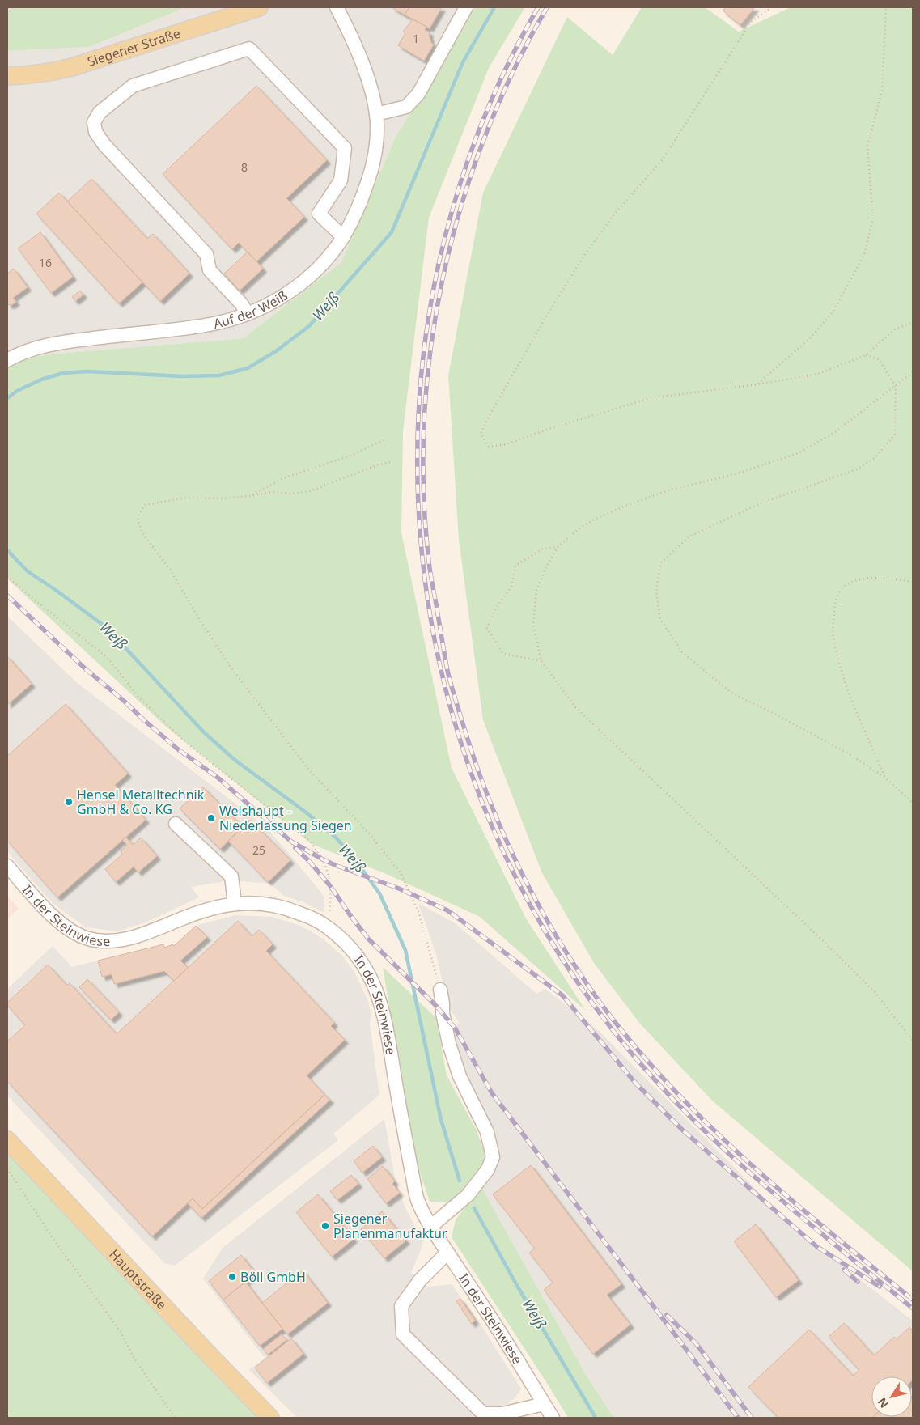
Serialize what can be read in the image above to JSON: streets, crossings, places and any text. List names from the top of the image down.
{
  "streets": {
    "main road": ["Siegener Straße", "Hauptstraße"],
    "street": ["Auf der Weiß", "In der Steinwiese"]
  },
  "water": ["Weiß"],
  "places": [
    "Hensel Metalltechnik GmbH & Co. KG",
    "Weishaupt - Niederlassung Siegen",
    "Siegener Planenmanufaktur",
    "Böll GmbH"
  ],
  "house_numbers": [
    "1",
    "8",
    "16",
    "25"
  ],
  "north": "bottom left"
}
